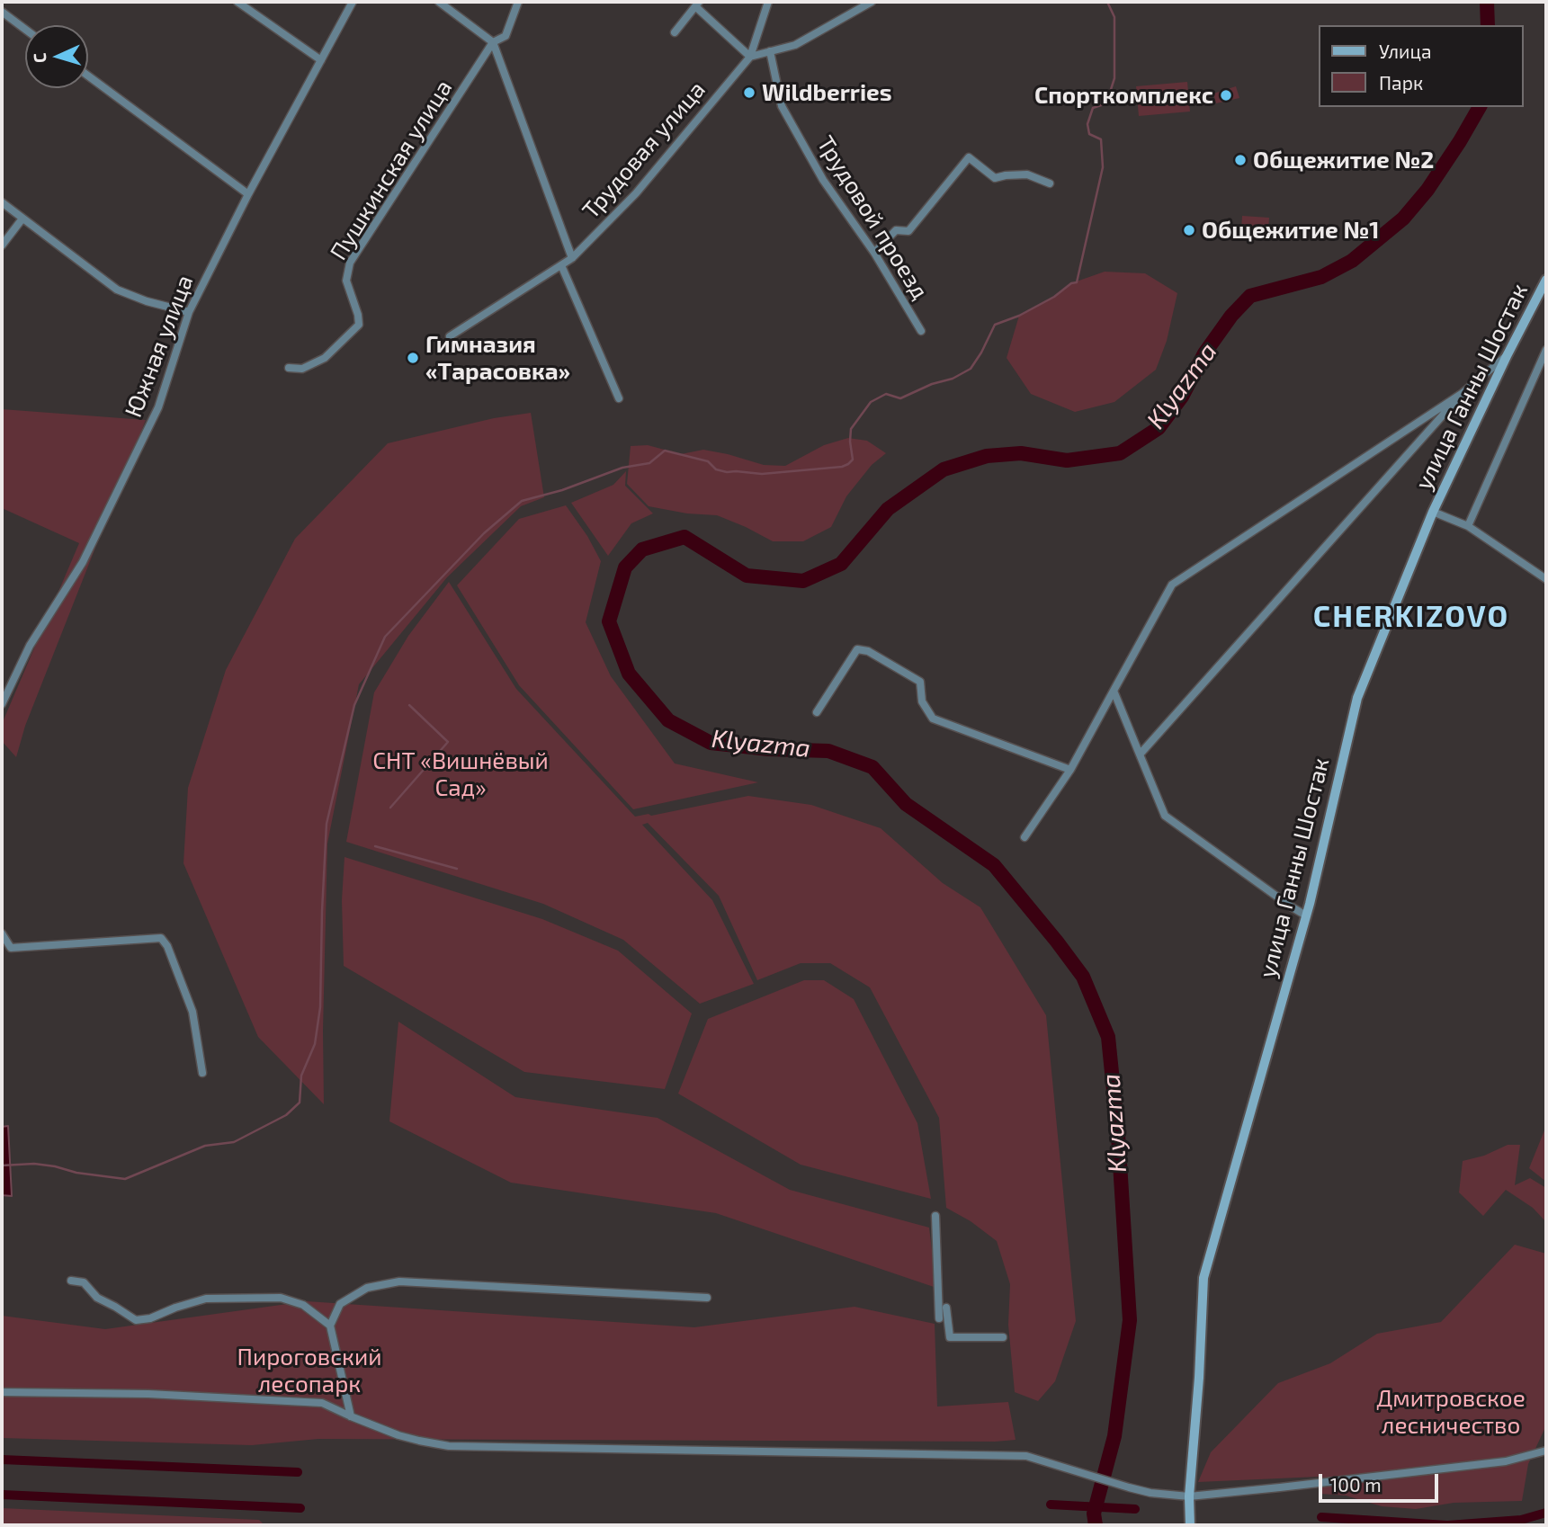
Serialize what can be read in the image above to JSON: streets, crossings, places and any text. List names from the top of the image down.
{
  "streets": {
    "main road": ["улица Ганны Шостак"],
    "street": [
      "Трудовая улица",
      "Пушкинская улица",
      "Трудовой проезд",
      "Южная улица"
    ]
  },
  "districts": ["CHERKIZOVO"],
  "water": ["Klyazma"],
  "parks": ["СНТ «Вишнёвый Сад»", "Пироговский лесопарк", "Дмитровское лесничество"],
  "places": [
    "Wildberries",
    "Спорткомплекс",
    "Общежитие №2",
    "Общежитие №1",
    "Гимназия «Тарасовка»"
  ],
  "legend": ["Улица", "Парк"],
  "scale_bar": "100 m",
  "north": "left"
}
